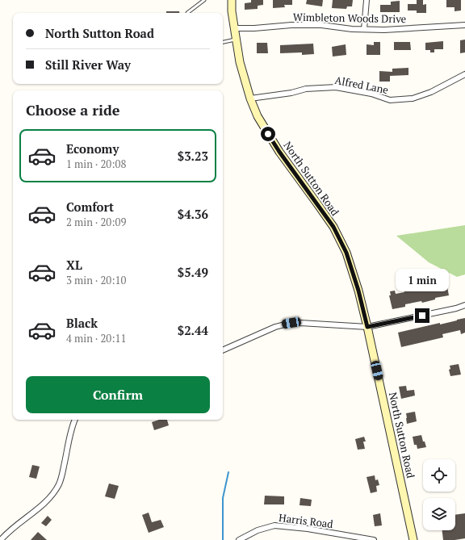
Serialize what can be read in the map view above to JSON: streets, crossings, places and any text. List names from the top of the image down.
{
  "streets": {
    "main road": ["North Sutton Road"],
    "street": ["Wimbleton Woods Drive", "Alfred Lane", "Harris Road"]
  },
  "crossings": [
    ["Wimbleton Woods Drive", "North Sutton Road"],
    ["Alfred Lane", "North Sutton Road"]
  ],
  "page": {
    "banner": ["North Sutton Road", "Still River Way"],
    "heading": "Choose a ride",
    "list": [
      {
        "name": "Economy",
        "note": "1 min · 20:08",
        "value": "$3.23"
      },
      {
        "name": "Comfort",
        "note": "2 min · 20:09",
        "value": "$4.36"
      },
      {
        "name": "XL",
        "note": "3 min · 20:10",
        "value": "$5.49"
      },
      {
        "name": "Black",
        "note": "4 min · 20:11",
        "value": "$2.44"
      }
    ],
    "bubble": "1 min",
    "buttons": "Confirm"
  }
}
